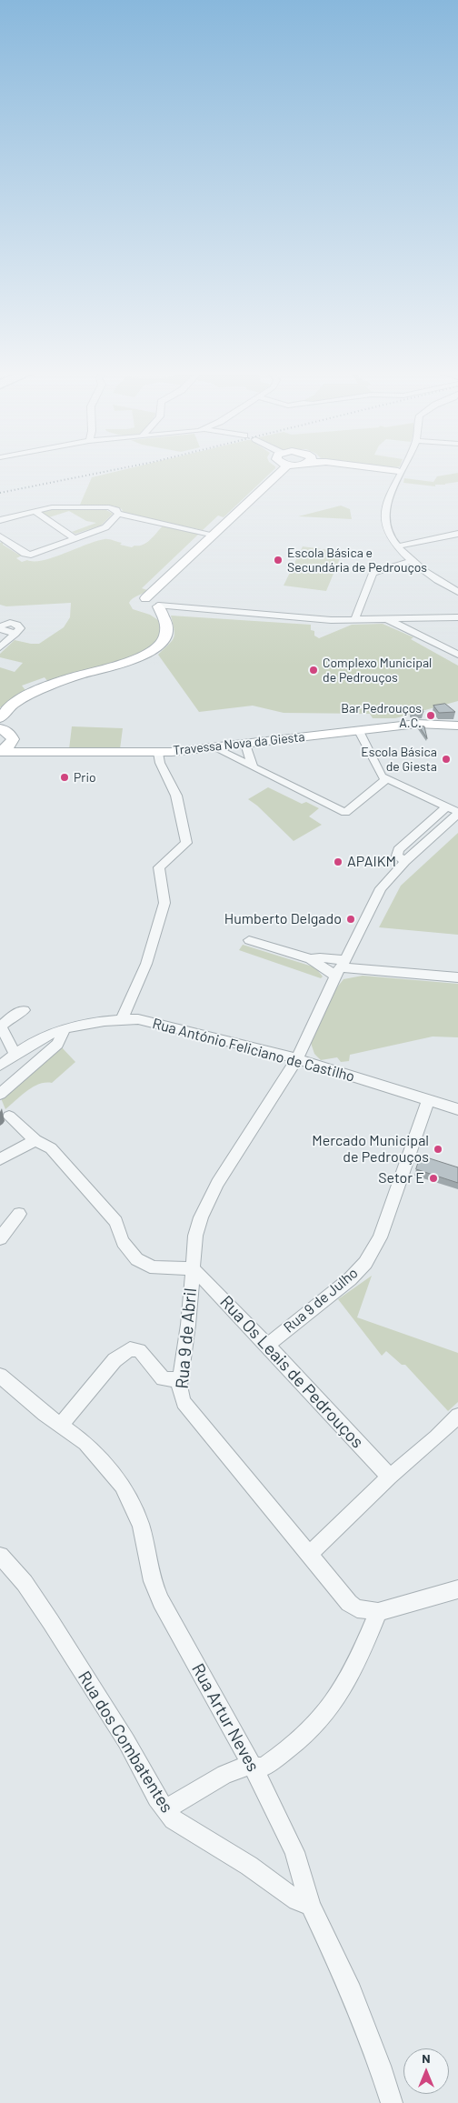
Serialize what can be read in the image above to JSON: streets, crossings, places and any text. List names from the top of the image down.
{
  "streets": {
    "street": [
      "Travessa Nova da Giesta",
      "Rua António Feliciano de Castilho",
      "Rua 9 de Julho",
      "Rua 9 de Abril",
      "Rua Os Leais de Pedrouços",
      "Rua Artur Neves",
      "Rua dos Combatentes"
    ]
  },
  "crossings": [
    ["Rua António Feliciano de Castilho", "Rua 9 de Julho"],
    ["Rua António Feliciano de Castilho", "Rua 9 de Abril"],
    ["Rua 9 de Julho", "Rua Os Leais de Pedrouços"],
    ["Rua 9 de Abril", "Rua Os Leais de Pedrouços"],
    ["Rua Artur Neves", "Rua dos Combatentes"]
  ],
  "places": [
    "Escola Básica e Secundária de Pedrouços",
    "Complexo Municipal de Pedrouços",
    "Bar Pedrouços A.C.",
    "Escola Básica de Giesta",
    "Prio",
    "APAIKM",
    "Humberto Delgado",
    "Mercado Municipal de Pedrouços",
    "Setor E"
  ],
  "north": "top"
}
